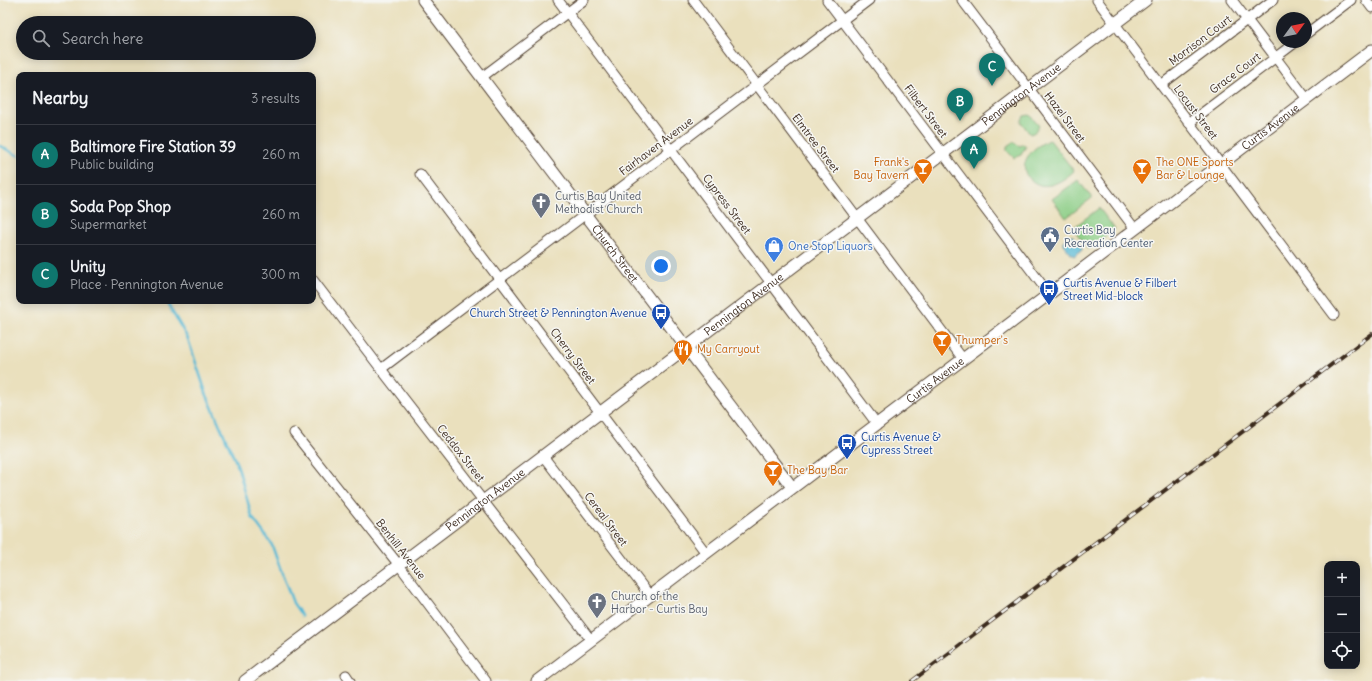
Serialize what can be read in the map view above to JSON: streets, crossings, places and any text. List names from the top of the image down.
{
  "streets": {
    "main road": ["Pennington Avenue", "Curtis Avenue", "Church Street"],
    "street": [
      "Morrison Court",
      "Grace Court",
      "Filbert Street",
      "Locust Street",
      "Hazel Street",
      "Elmtree Street",
      "Fairhaven Avenue",
      "Cypress Street",
      "Cherry Street",
      "Ceddox Street",
      "Cereal Street",
      "Benhill Avenue"
    ]
  },
  "crossings": [
    ["Morrison Court", "Locust Street"],
    ["Grace Court", "Locust Street"],
    ["Pennington Avenue", "Filbert Street"],
    ["Pennington Avenue", "Locust Street"],
    ["Pennington Avenue", "Hazel Street"],
    ["Pennington Avenue", "Elmtree Street"],
    ["Pennington Avenue", "Cypress Street"],
    ["Pennington Avenue", "Church Street"],
    ["Pennington Avenue", "Cherry Street"],
    ["Pennington Avenue", "Ceddox Street"],
    ["Pennington Avenue", "Cereal Street"],
    ["Pennington Avenue", "Benhill Avenue"],
    ["Filbert Street", "Curtis Avenue"],
    ["Filbert Street", "Fairhaven Avenue"],
    ["Locust Street", "Curtis Avenue"],
    ["Hazel Street", "Curtis Avenue"],
    ["Curtis Avenue", "Elmtree Street"],
    ["Curtis Avenue", "Cypress Street"],
    ["Curtis Avenue", "Church Street"],
    ["Curtis Avenue", "Cherry Street"],
    ["Curtis Avenue", "Ceddox Street"],
    ["Curtis Avenue", "Cereal Street"],
    ["Elmtree Street", "Fairhaven Avenue"],
    ["Fairhaven Avenue", "Cypress Street"],
    ["Fairhaven Avenue", "Church Street"],
    ["Fairhaven Avenue", "Cherry Street"],
    ["Fairhaven Avenue", "Ceddox Street"]
  ],
  "places": {
    "bar": [
      "Frank's Bay Tavern",
      "The ONE Sports Bar & Lounge",
      "Thumper's",
      "The Bay Bar"
    ],
    "church": ["Curtis Bay United Methodist Church", "Church of the Harbor - Curtis Bay"],
    "public building": ["Curtis Bay Recreation Center"],
    "shop": ["One Stop Liquors"],
    "bus stop": ["Curtis Avenue & Filbert Street Mid-block", "Church Street & Pennington Avenue", "Curtis Avenue & Cypress Street"],
    "restaurant": ["My Carryout"]
  },
  "north": "top right",
  "page": {
    "search": "Search here",
    "pins": ["C", "B", "A"],
    "heading": ["Nearby", "3 results"],
    "list": [
      {
        "mark": "A",
        "name": "Baltimore Fire Station 39",
        "note": "Public building",
        "value": "260 m"
      },
      {
        "mark": "B",
        "name": "Soda Pop Shop",
        "note": "Supermarket",
        "value": "260 m"
      },
      {
        "mark": "C",
        "name": "Unity",
        "note": "Place · Pennington Avenue",
        "value": "300 m"
      }
    ],
    "map_buttons": ["+", "−"]
  }
}
